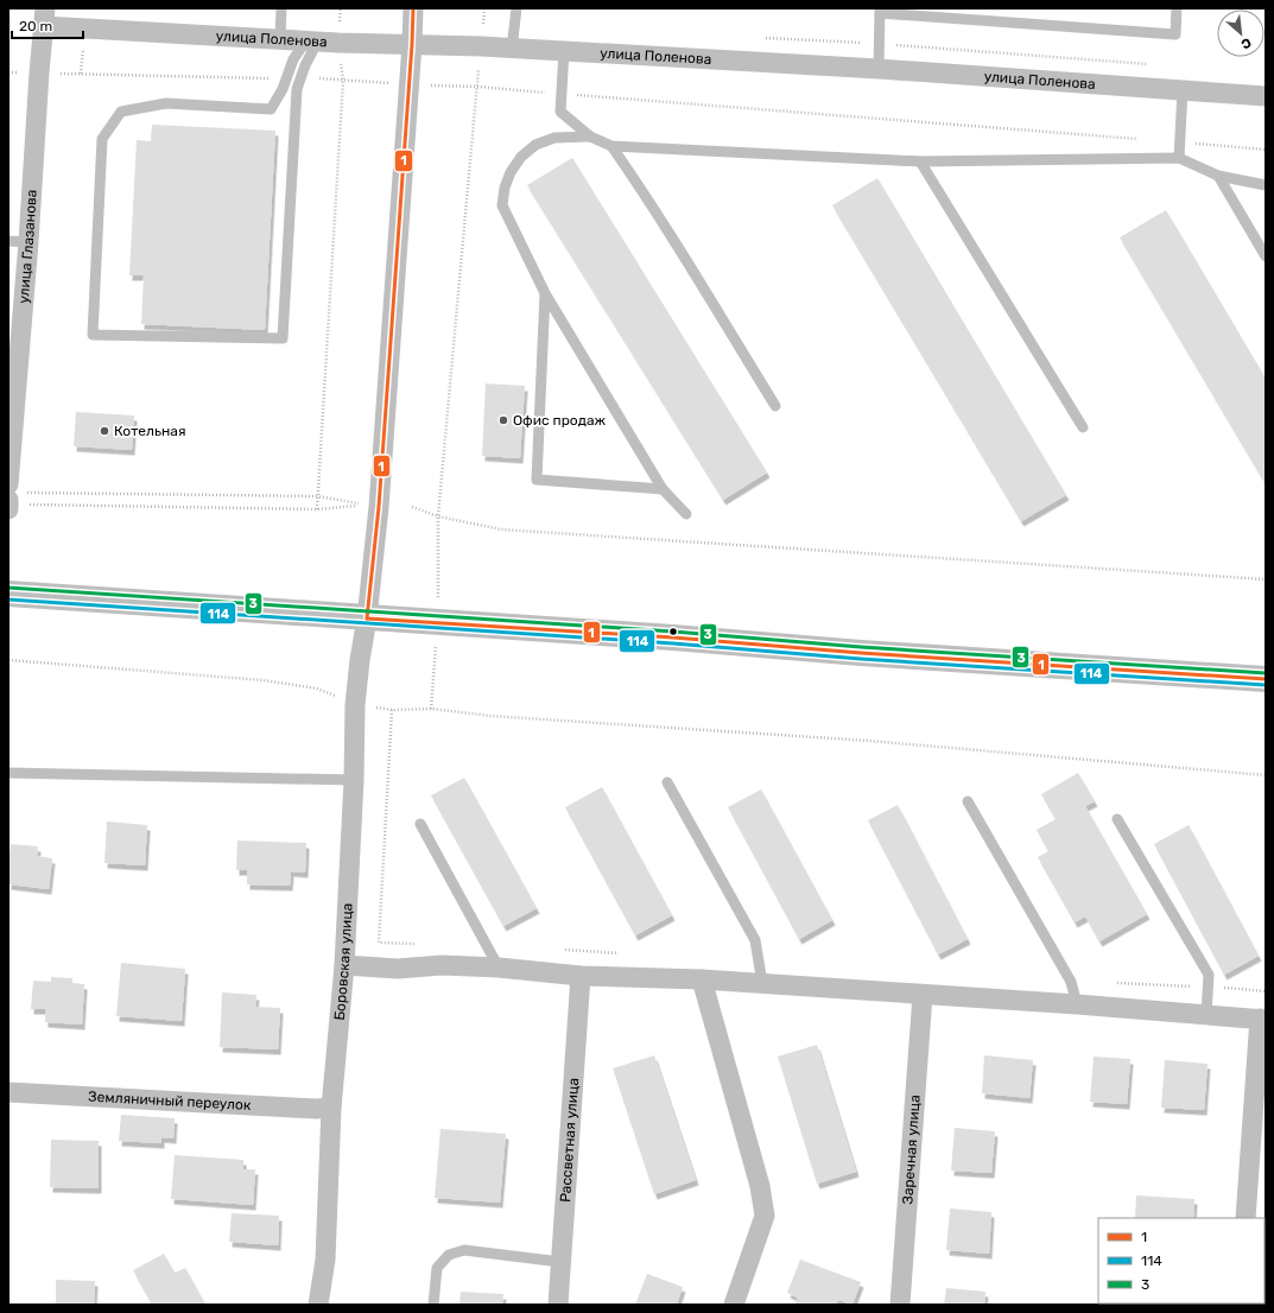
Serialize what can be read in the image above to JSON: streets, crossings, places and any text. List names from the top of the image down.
{
  "streets": {
    "street": [
      "улица Поленова",
      "улица Глазанова",
      "Боровская улица",
      "Земляничный переулок",
      "Рассветная улица",
      "Заречная улица"
    ]
  },
  "crossings": [
    ["улица Поленова", "улица Глазанова"],
    ["улица Поленова", "Боровская улица"],
    ["Боровская улица", "Земляничный переулок"]
  ],
  "places": ["Офис продаж", "Котельная"],
  "lines": ["transit line 1", "transit line 3", "transit line 114"],
  "legend": ["1", "114", "3"],
  "scale_bar": "20 m",
  "north": "bottom right"
}
